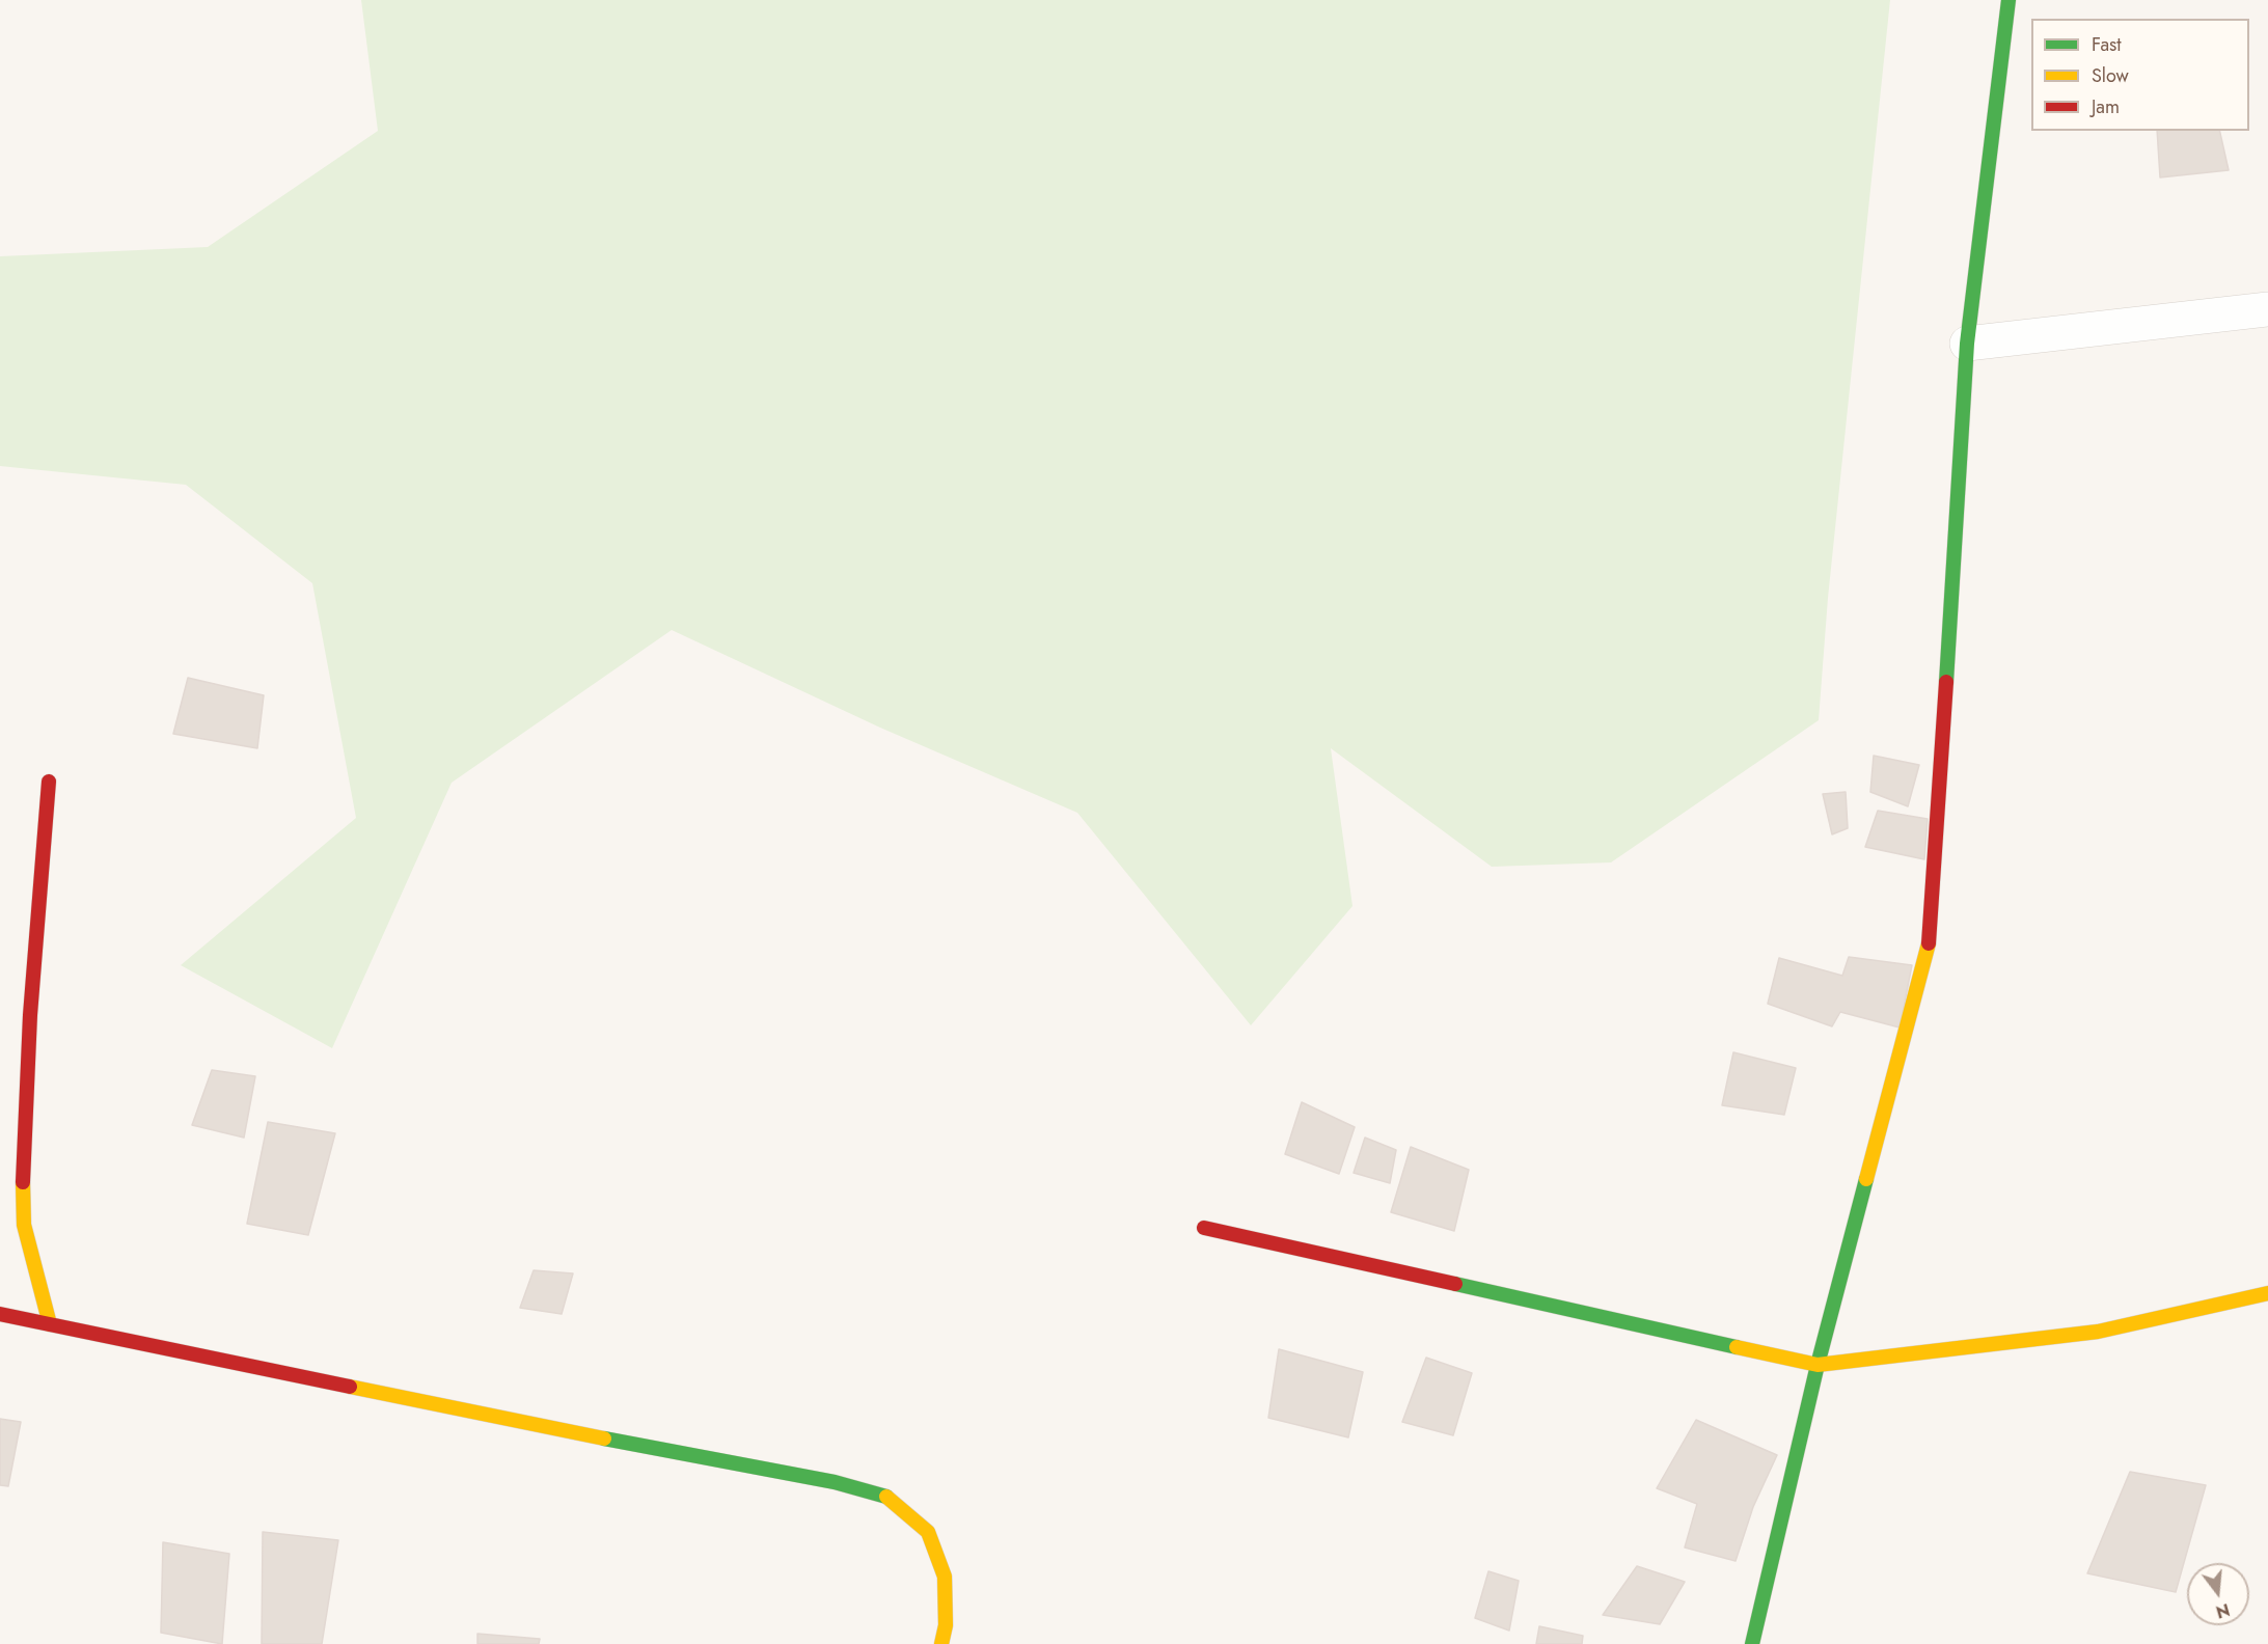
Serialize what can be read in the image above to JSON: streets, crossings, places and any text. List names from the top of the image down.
{
  "legend": ["Fast", "Slow", "Jam"],
  "north": "bottom"
}
